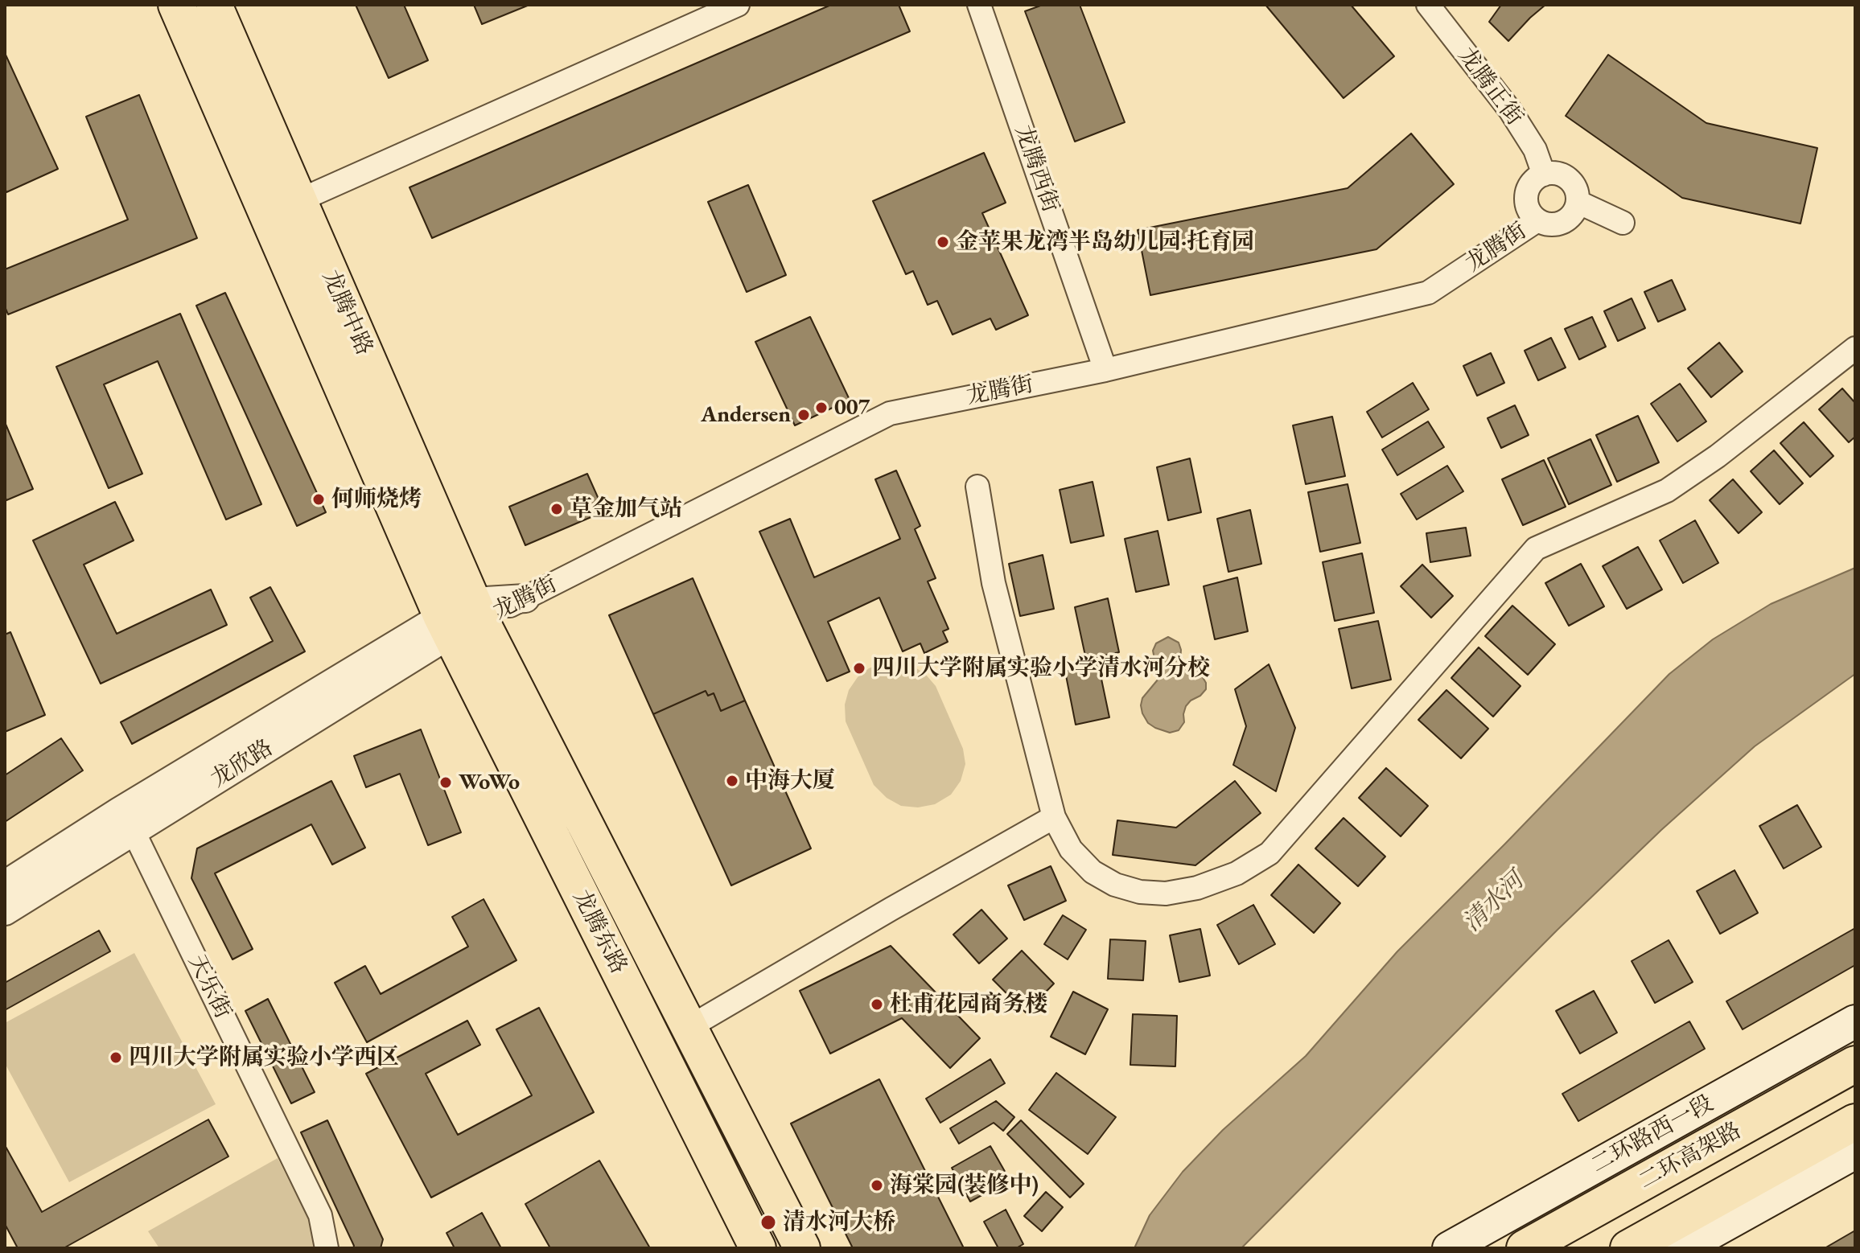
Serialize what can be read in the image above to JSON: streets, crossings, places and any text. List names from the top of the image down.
{
  "streets": {
    "main road": [
      "龙腾中路",
      "龙腾东路",
      "二环路西一段",
      "二环高架路"
    ],
    "street": [
      "龙腾正街",
      "龙腾西街",
      "龙腾街",
      "龙欣路",
      "天乐街"
    ]
  },
  "crossings": [
    ["龙腾正街", "龙腾街"],
    ["龙腾西街", "龙腾街"],
    ["龙腾中路", "龙欣路"],
    ["龙腾中路", "龙腾东路"],
    ["龙欣路", "龙腾东路"],
    ["龙欣路", "天乐街"]
  ],
  "water": ["清水河"],
  "places": [
    "金苹果龙湾半岛幼儿园·托育园",
    "007",
    "Andersen",
    "何师烧烤",
    "草金加气站",
    "四川大学附属实验小学清水河分校",
    "中海大厦",
    "WoWo",
    "杜甫花园商务楼",
    "四川大学附属实验小学西区",
    "海棠园(装修中)",
    "清水河大桥"
  ]
}
